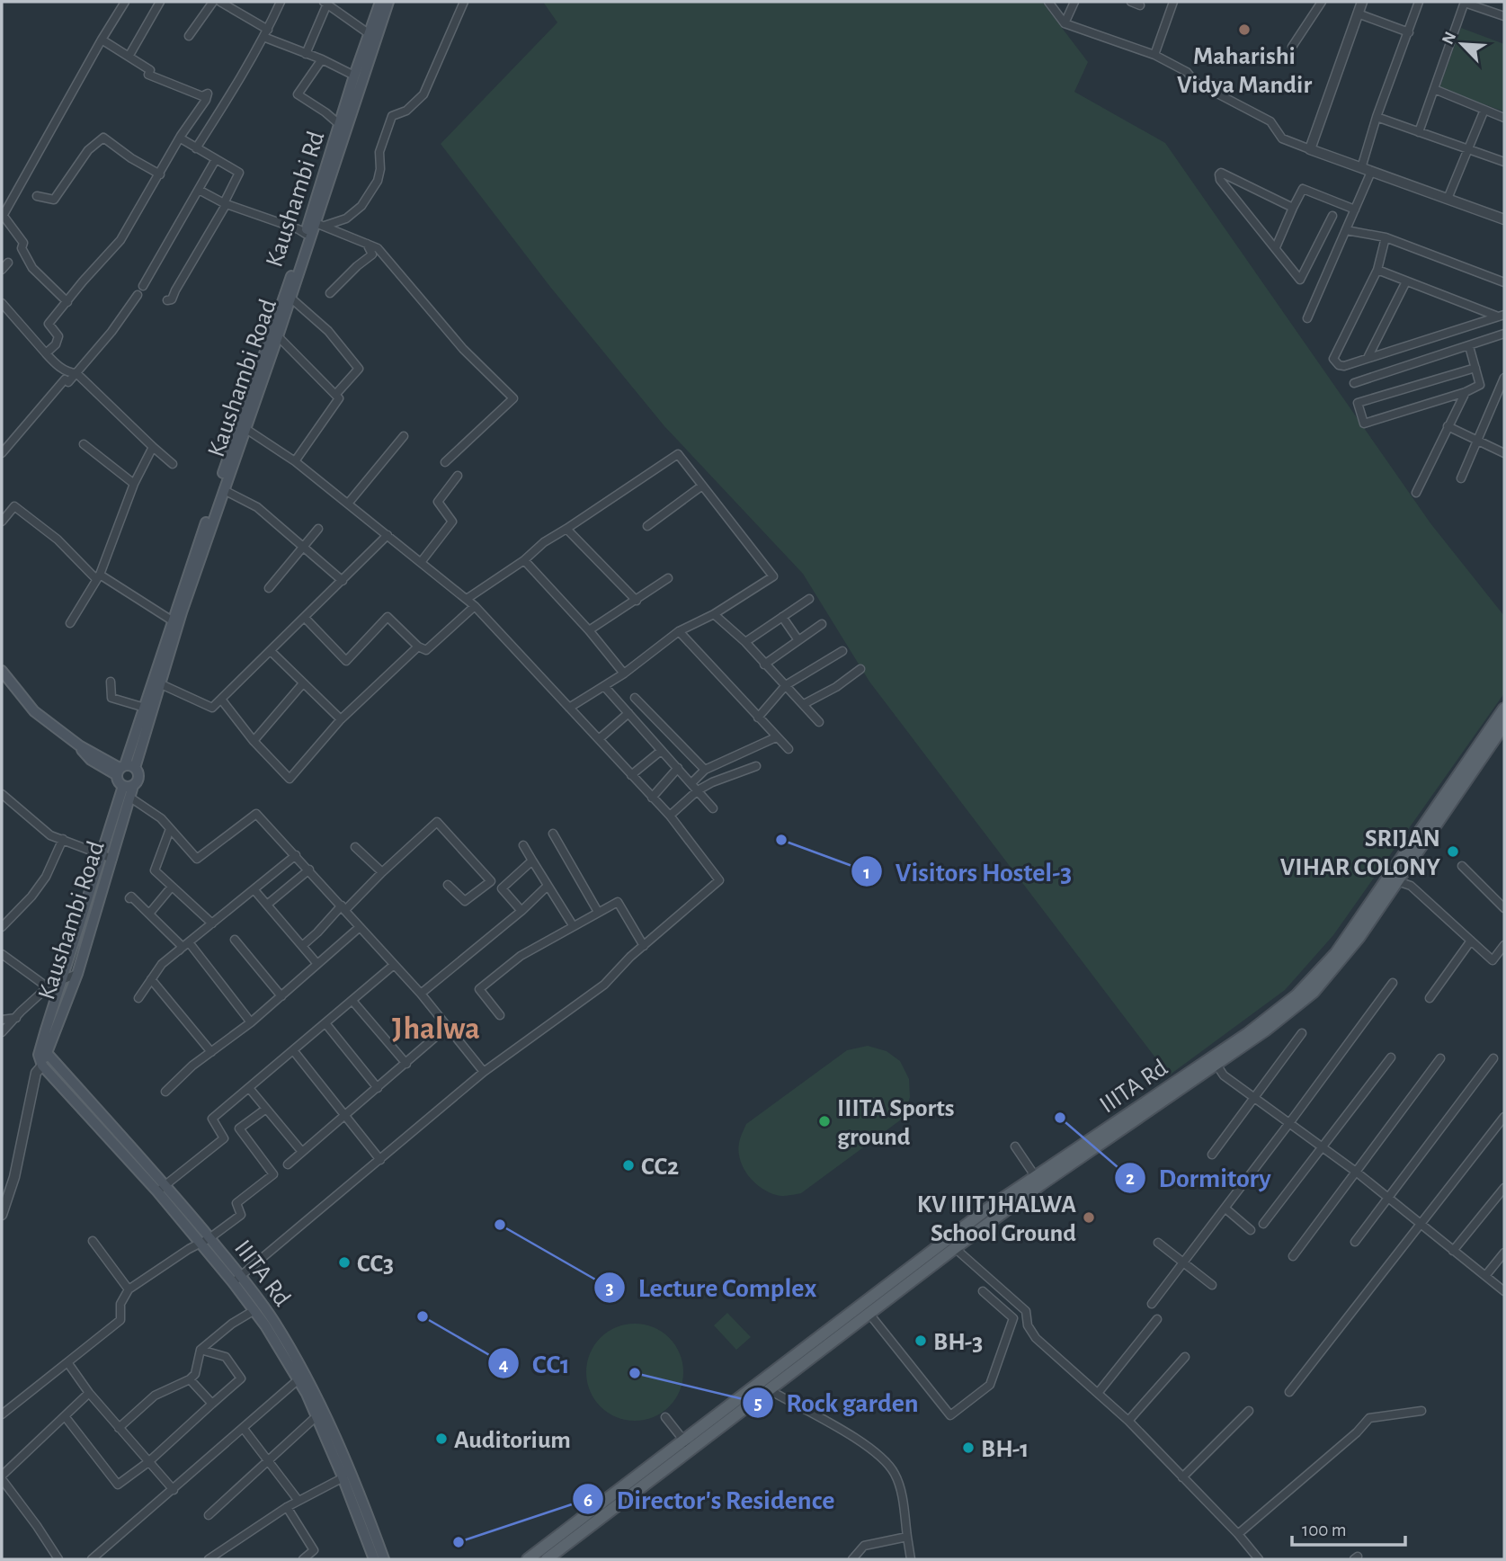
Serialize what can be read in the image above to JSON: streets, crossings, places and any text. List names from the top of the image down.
{
  "streets": {
    "main road": ["Kaushambi Rd", "Kaushambi Road", "IIITA Rd"]
  },
  "crossings": [
    ["Kaushambi Rd", "Kaushambi Road"],
    ["Kaushambi Road", "IIITA Rd"]
  ],
  "districts": ["Jhalwa"],
  "places": [
    "Maharishi Vidya Mandir",
    "Visitors Hostel-3",
    "SRIJAN VIHAR COLONY",
    "Dormitory",
    "IIITA Sports ground",
    "CC2",
    "KV IIIT JHALWA School Ground",
    "Lecture Complex",
    "CC3",
    "CC1",
    "BH-3",
    "Rock garden",
    "Auditorium",
    "BH-1",
    "Director's Residence"
  ],
  "scale_bar": "100 m",
  "north": "top left"
}
